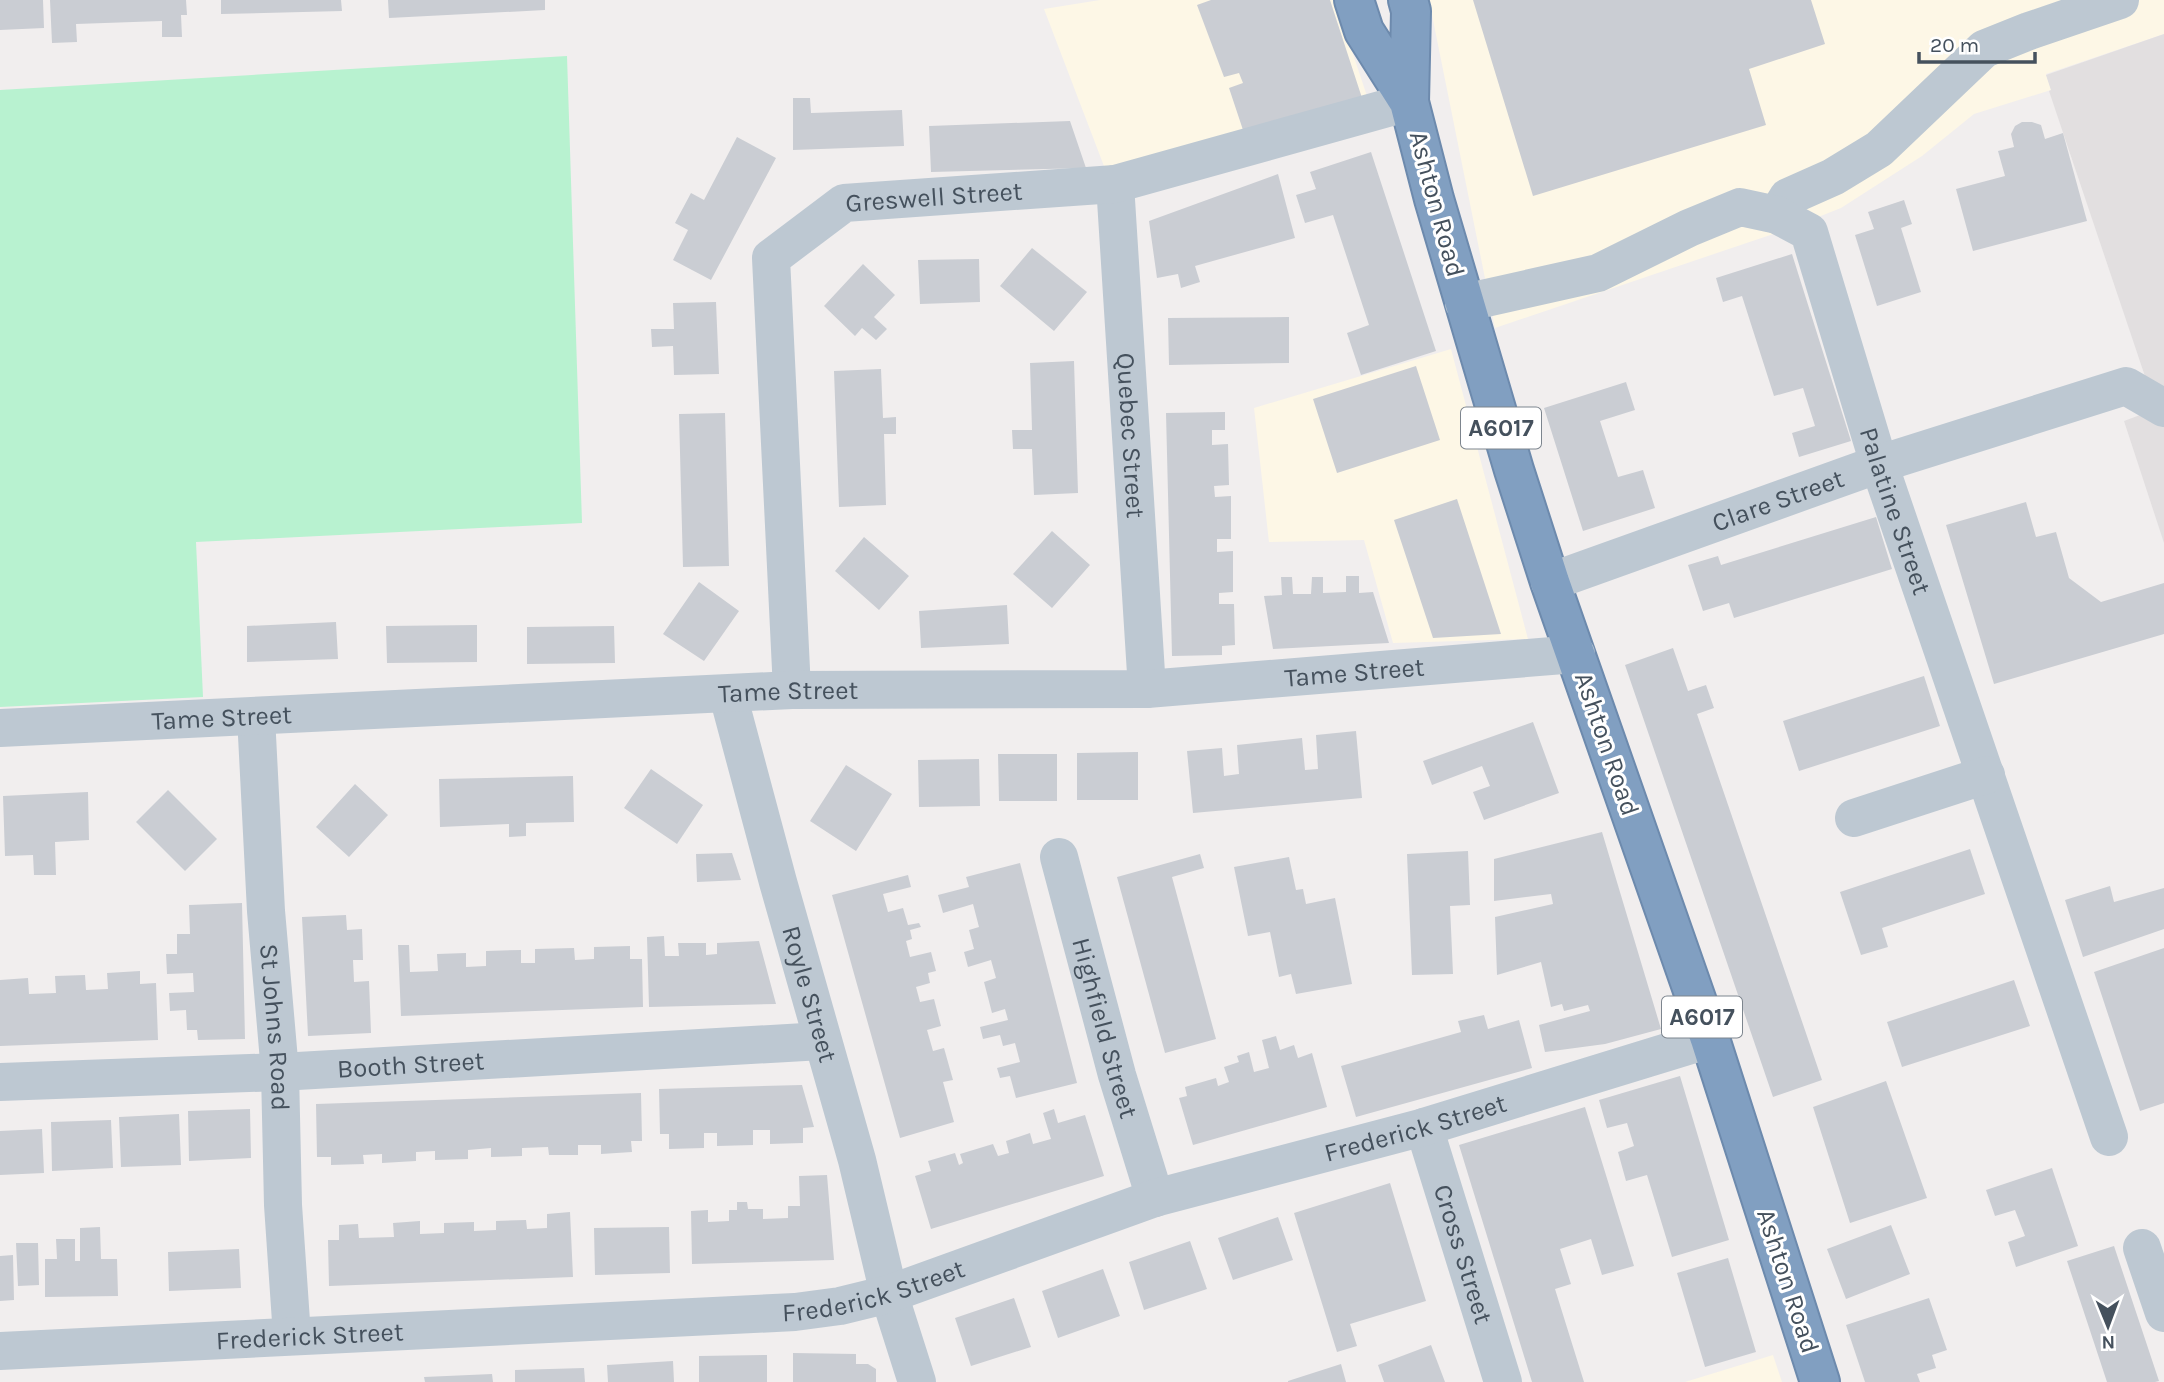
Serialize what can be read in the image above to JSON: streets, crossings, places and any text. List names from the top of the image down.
{
  "streets": {
    "highway": ["Ashton Road", "A6017"],
    "street": [
      "Greswell Street",
      "Quebec Street",
      "Clare Street",
      "Palatine Street",
      "Tame Street",
      "Royle Street",
      "St Johns Road",
      "Highfield Street",
      "Booth Street",
      "Frederick Street",
      "Cross Street"
    ]
  },
  "crossings": [
    ["Greswell Street", "Ashton Road"],
    ["Greswell Street", "Quebec Street"],
    ["Greswell Street", "Tame Street"],
    ["Ashton Road", "Clare Street"],
    ["Ashton Road", "Palatine Street"],
    ["Ashton Road", "Tame Street"],
    ["Ashton Road", "Frederick Street"],
    ["Quebec Street", "Tame Street"],
    ["Clare Street", "Palatine Street"],
    ["Tame Street", "Royle Street"],
    ["Tame Street", "St Johns Road"],
    ["Royle Street", "Booth Street"],
    ["Royle Street", "Frederick Street"],
    ["St Johns Road", "Booth Street"],
    ["St Johns Road", "Frederick Street"],
    ["Highfield Street", "Frederick Street"],
    ["Frederick Street", "Cross Street"]
  ],
  "scale_bar": "20 m",
  "north": "bottom"
}
